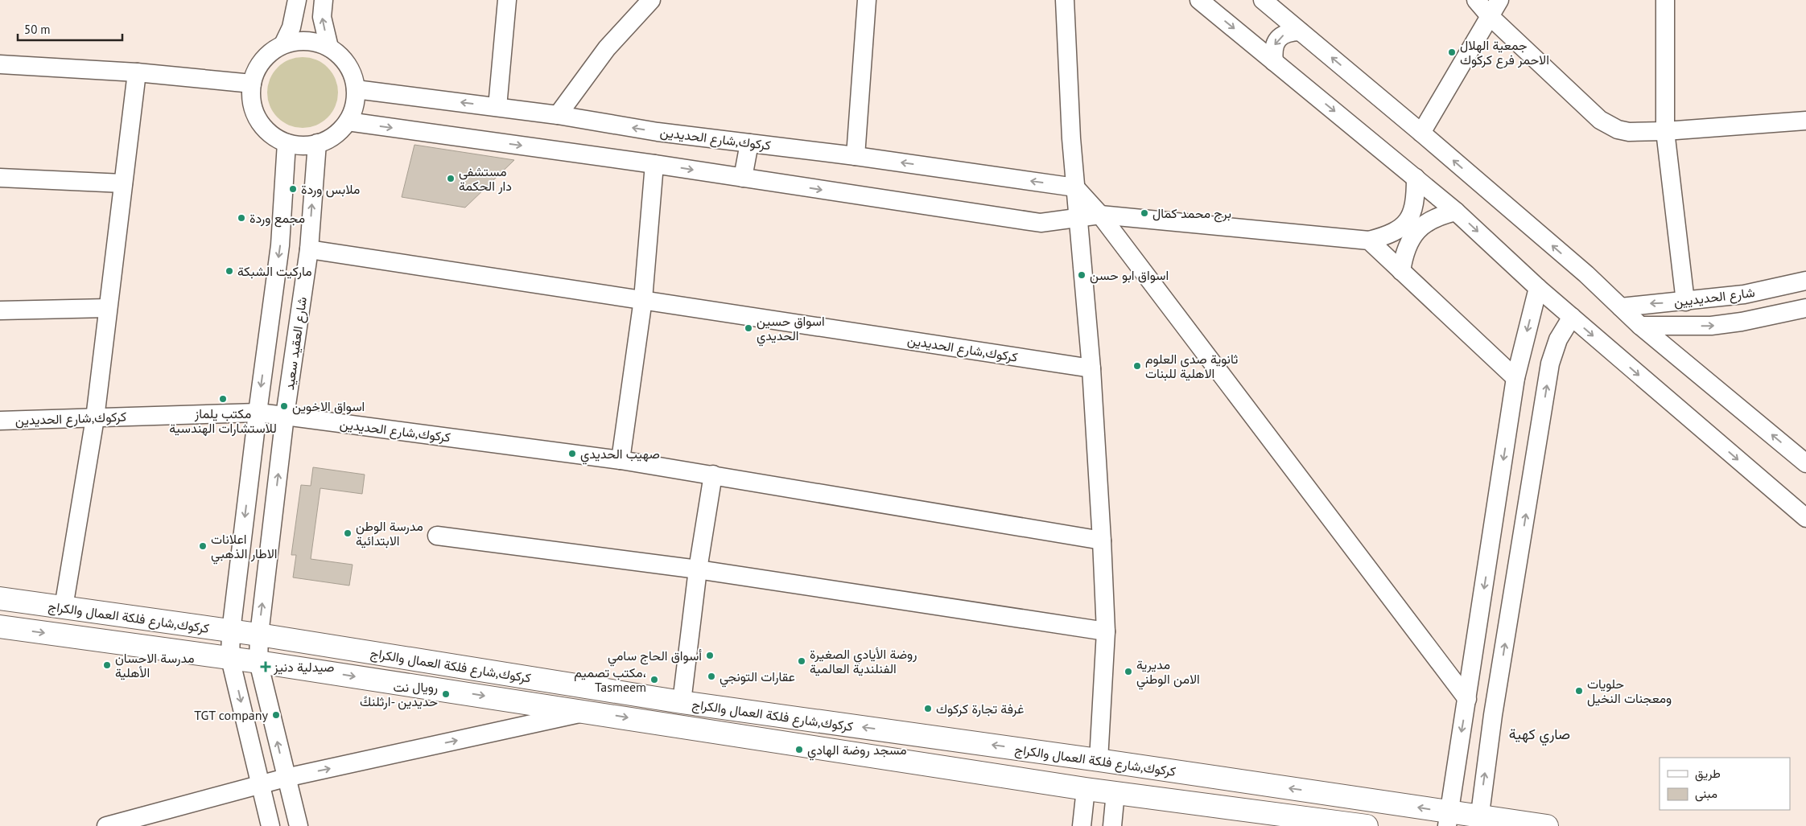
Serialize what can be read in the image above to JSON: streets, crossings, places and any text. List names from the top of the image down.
{
  "streets": {
    "main road": ["كركوك,شارع فلكة العمال والكراج"],
    "street": ["كركوك,شارع الحديدين", "شارع الحديديين", "شارع العقيد سعيد"]
  },
  "crossings": [
    ["كركوك,شارع الحديدين", "شارع العقيد سعيد"],
    ["شارع العقيد سعيد", "كركوك,شارع فلكة العمال والكراج"]
  ],
  "districts": ["صاري كهية"],
  "places": {
    "other": [
      "جمعية الهلال الاحمر فرع كركوك",
      "مستشفى دار الحكمة",
      "ملابس وردة",
      "برج محمد كمال",
      "مجمع وردة",
      "ماركيت الشبكة",
      "اسواق ابو حسن",
      "اسواق حسين الحديدي",
      "ثانوية صدى العلوم الاهلية للبنات",
      "مكتب يلماز للاستشارات الهندسية",
      "اسواق الاخوين",
      "صهيب الحديدي",
      "مدرسة الوطن الابتدائية",
      "اعلانات الاطار الذهبي",
      "أسواق الحاج سامي",
      "روضة الأيادي الصغيرة الفنلندية العالمية",
      "مدرسة الاحسان الأهلية",
      "مديرية الامن الوطني",
      "عقارات التونجي",
      "مكتب تصميم، Tasmeem",
      "حلويات ومعجنات النخيل",
      "رويال نت حديدين -ارثلنكً",
      "غرفة تجارة كركوك",
      "TGT company",
      "مسجد روضة الهادي"
    ],
    "health": ["صيدلية دنيز"]
  },
  "legend": ["طريق", "مبنى"],
  "scale_bar": "50 m"
}
